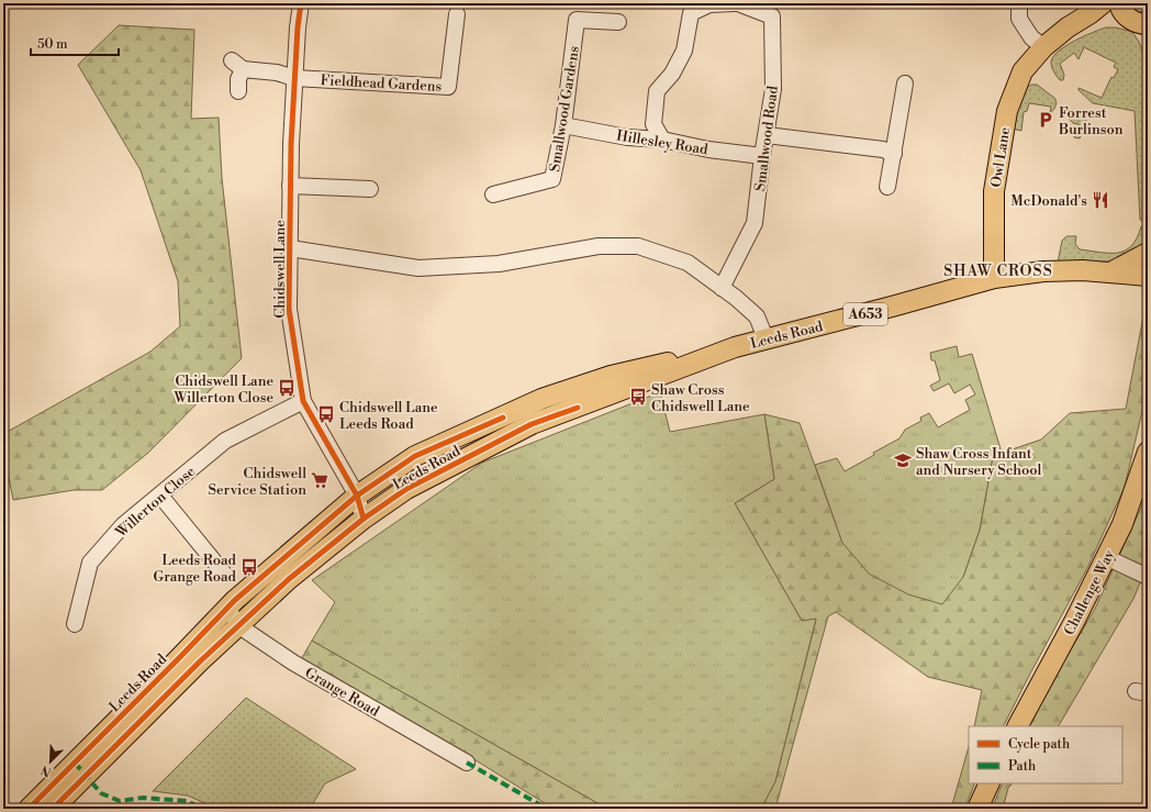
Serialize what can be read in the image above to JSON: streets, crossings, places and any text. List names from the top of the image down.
{
  "streets": {
    "main road": [
      "Owl Lane",
      "A653",
      "Leeds Road",
      "Challenge Way"
    ],
    "street": [
      "Fieldhead Gardens",
      "Smallwood Gardens",
      "Smallwood Road",
      "Hillesley Road",
      "Chidswell Lane",
      "Willerton Close",
      "Grange Road"
    ]
  },
  "crossings": [
    ["Fieldhead Gardens", "Chidswell Lane"],
    ["Smallwood Gardens", "Hillesley Road"],
    ["Smallwood Road", "Hillesley Road"],
    ["Smallwood Road", "Chidswell Lane"],
    ["Owl Lane", "Leeds Road"],
    ["Chidswell Lane", "Leeds Road"],
    ["Chidswell Lane", "Willerton Close"],
    ["Leeds Road", "Grange Road"]
  ],
  "districts": ["SHAW CROSS"],
  "places": {
    "parking": ["Forrest Burlinson"],
    "restaurant": ["McDonald's"],
    "bus stop": [
      "Chidswell Lane Willerton Close",
      "Shaw Cross Chidswell Lane",
      "Chidswell Lane Leeds Road",
      "Leeds Road Grange Road"
    ],
    "school or university": ["Shaw Cross Infant and Nursery School"],
    "supermarket": ["Chidswell Service Station"]
  },
  "legend": ["Cycle path", "Path"],
  "scale_bar": "50 m",
  "north": "bottom left"
}
